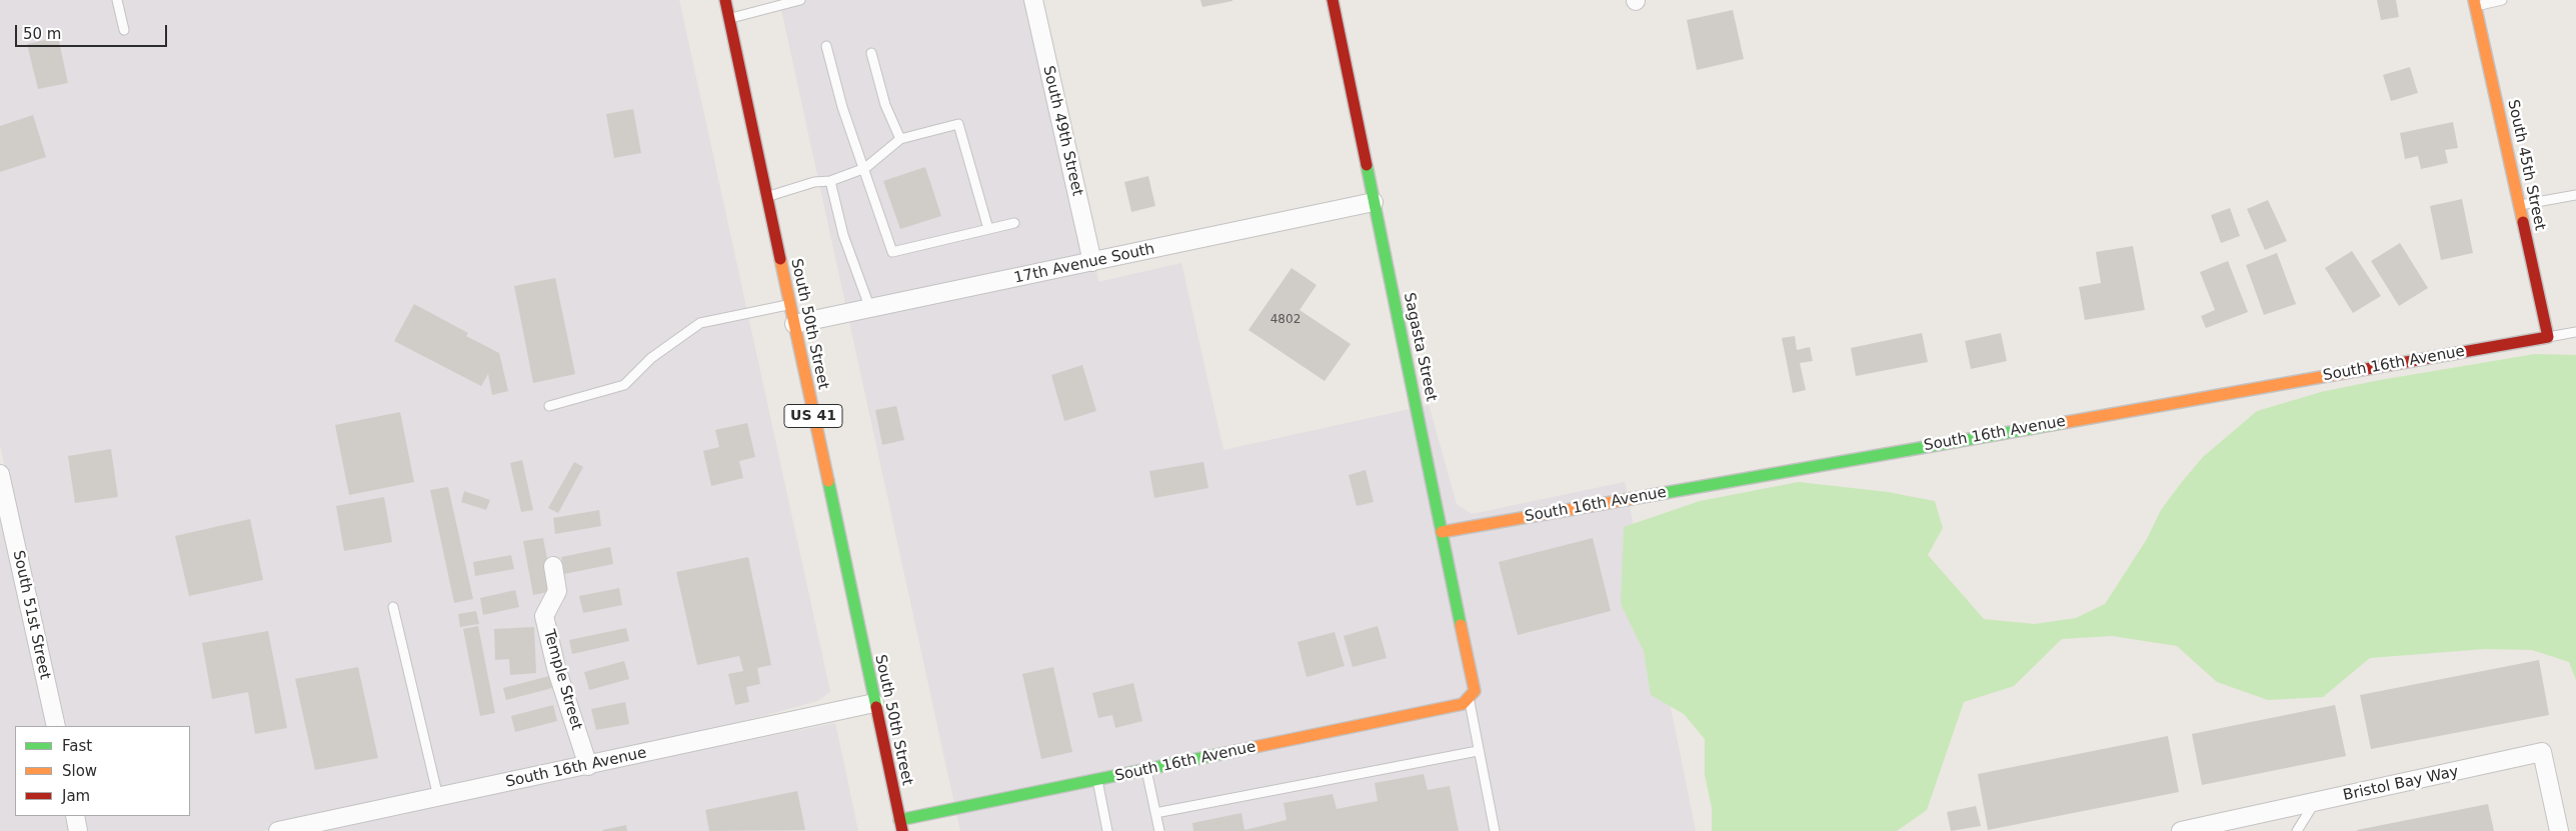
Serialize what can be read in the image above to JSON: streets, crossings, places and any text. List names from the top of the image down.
{
  "streets": {
    "street": [
      "South 49th Street",
      "South 45th Street",
      "17th Avenue South",
      "South 50th Street",
      "Sagasta Street",
      "South 16th Avenue",
      "US 41",
      "South 51st Street",
      "Temple Street",
      "Bristol Bay Way"
    ]
  },
  "crossings": [
    ["South 49th Street", "17th Avenue South"],
    ["South 45th Street", "South 16th Avenue"],
    ["17th Avenue South", "South 50th Street"],
    ["17th Avenue South", "Sagasta Street"],
    ["South 50th Street", "South 16th Avenue"],
    ["Sagasta Street", "South 16th Avenue"],
    ["South 16th Avenue", "Temple Street"]
  ],
  "house_numbers": ["4802"],
  "legend": ["Fast", "Slow", "Jam"],
  "scale_bar": "50 m"
}
